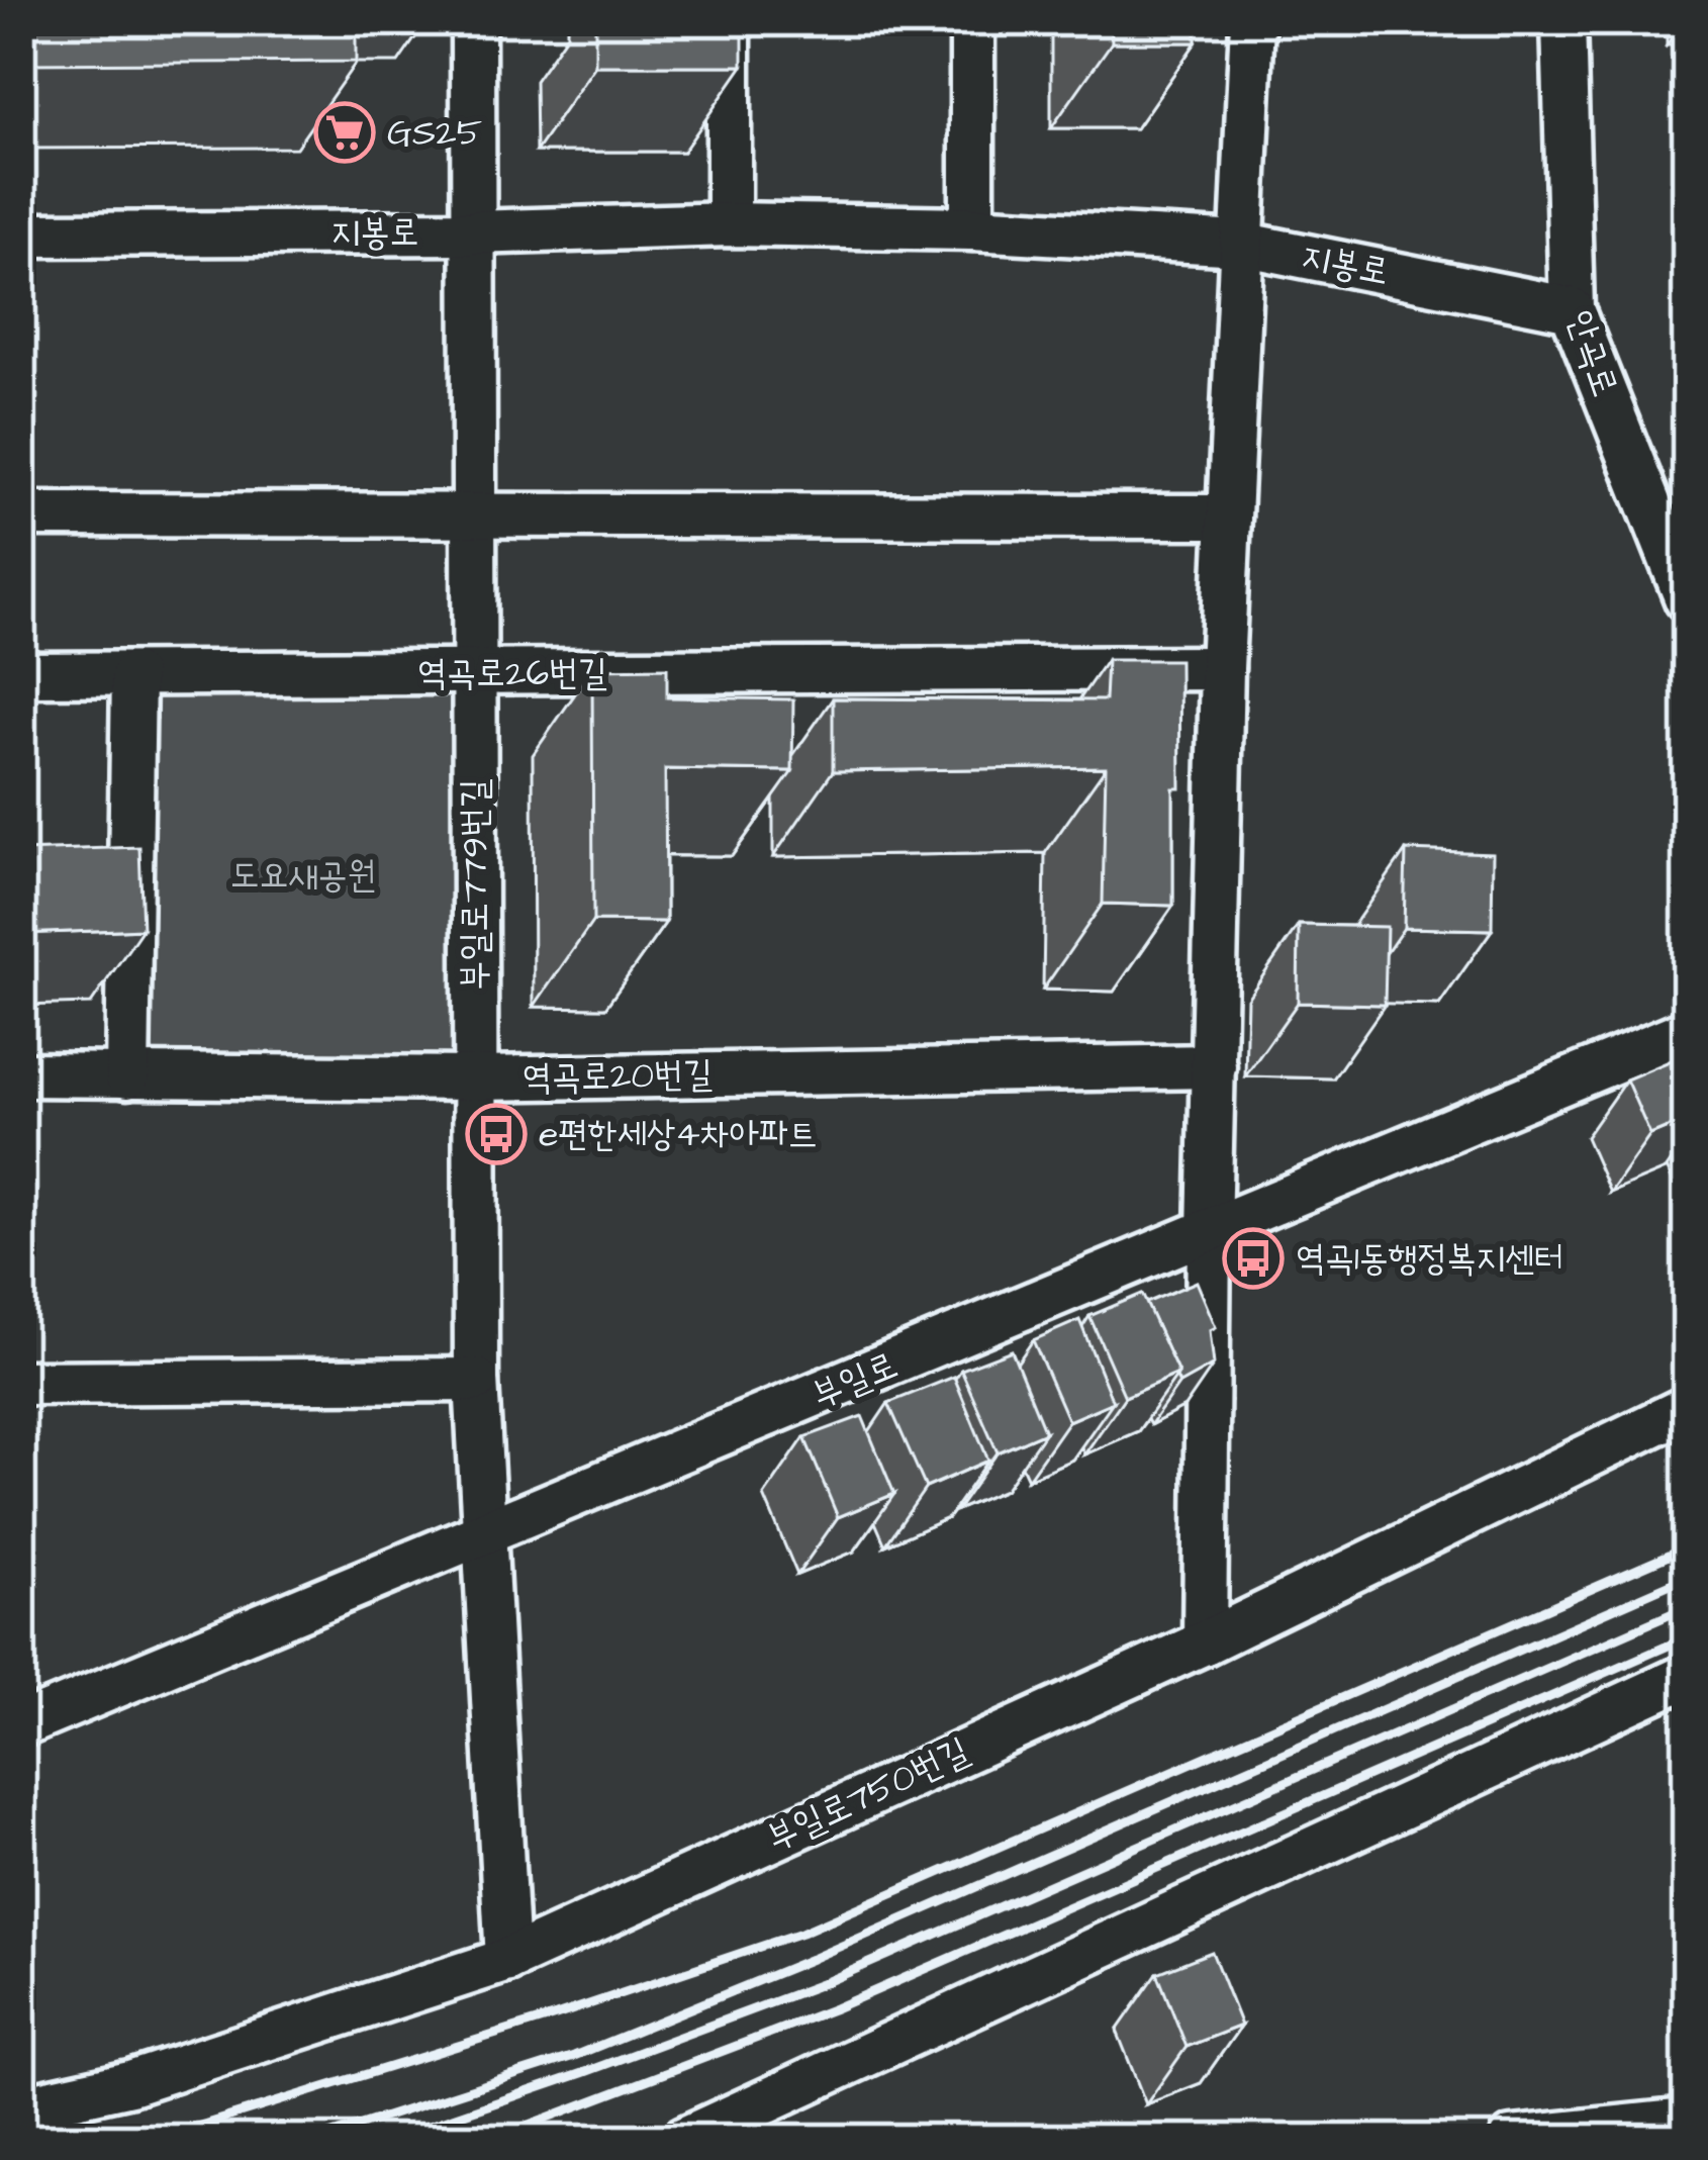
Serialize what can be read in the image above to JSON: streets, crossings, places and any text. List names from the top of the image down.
{
  "streets": {
    "street": [
      "지봉로",
      "안곡로",
      "역곡로26번길",
      "부일로779번길",
      "역곡로20번길",
      "부일로",
      "부일로750번길"
    ]
  },
  "crossings": [
    ["지봉로", "안곡로"],
    ["지봉로", "부일로779번길"],
    ["역곡로26번길", "부일로779번길"],
    ["부일로779번길", "역곡로20번길"],
    ["부일로779번길", "부일로"],
    ["부일로779번길", "부일로750번길"]
  ],
  "parks": ["도요새공원"],
  "places": {
    "supermarket": ["GS25"],
    "bus stop": ["e편한세상4차아파트", "역곡1동행정복지센터"]
  }
}
